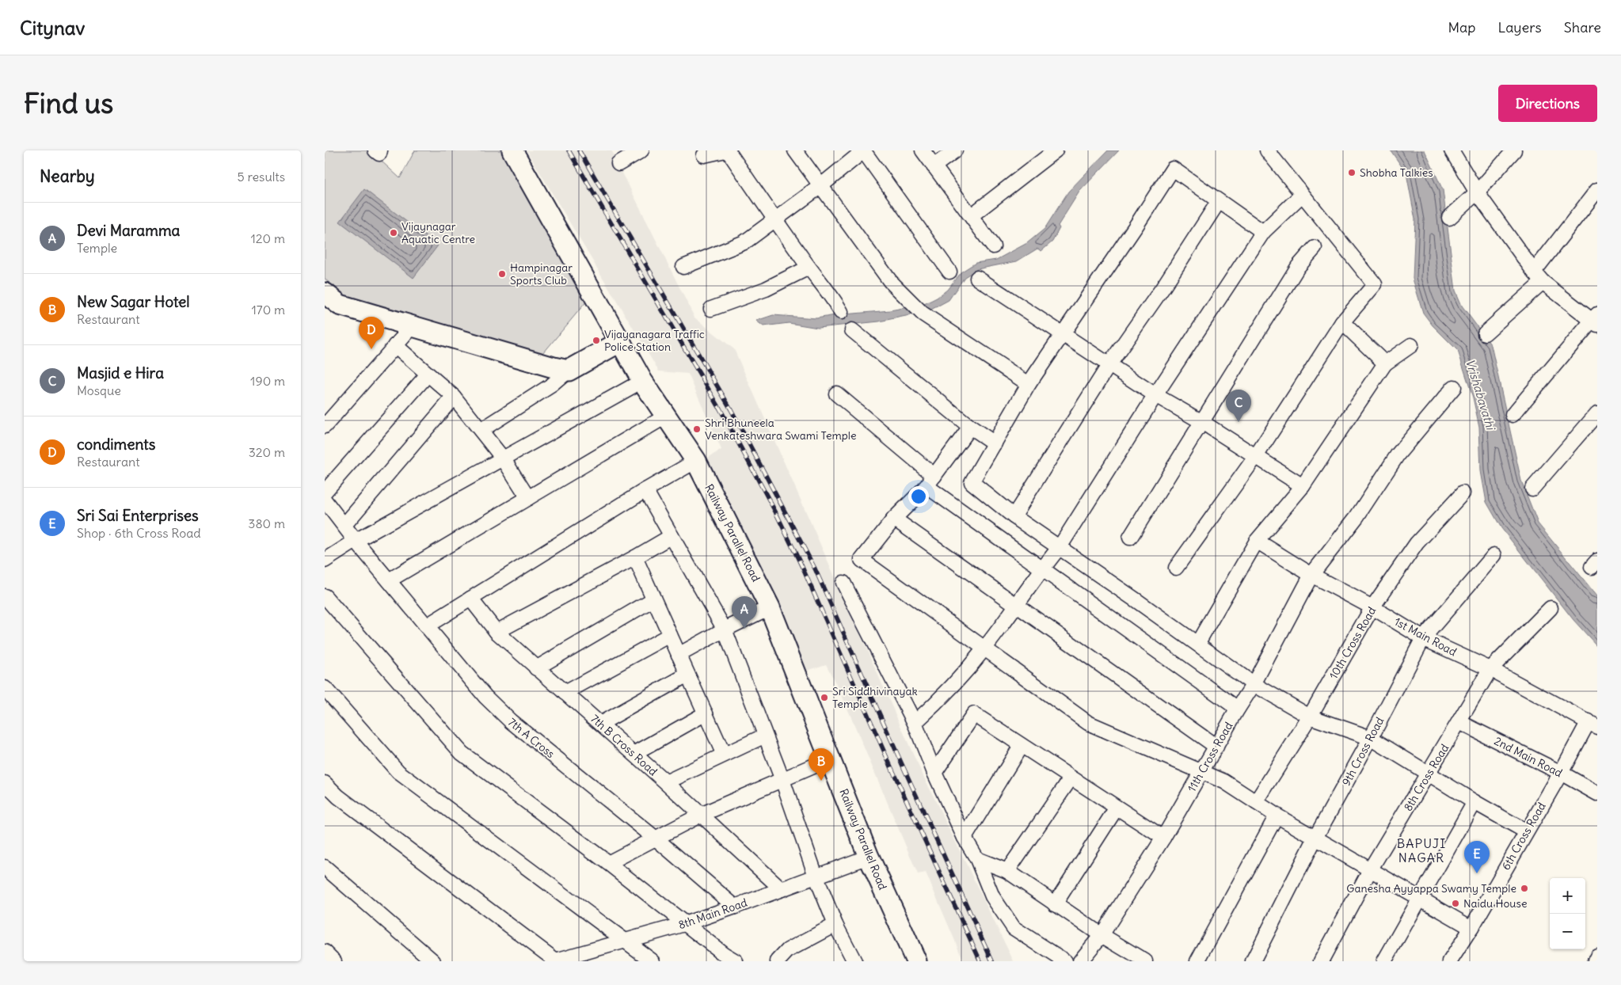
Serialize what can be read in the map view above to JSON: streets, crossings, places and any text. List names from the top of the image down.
{
  "streets": {
    "street": [
      "Railway Parallel Road",
      "1st Main Road",
      "10th Cross Road",
      "7th A Cross",
      "7th B Cross Road",
      "9th Cross Road",
      "11th Cross Road",
      "2nd Main Road",
      "8th Cross Road",
      "6th Cross Road",
      "8th Main Road"
    ]
  },
  "crossings": [
    ["Railway Parallel Road", "8th Main Road"],
    ["1st Main Road", "10th Cross Road"],
    ["1st Main Road", "9th Cross Road"],
    ["1st Main Road", "11th Cross Road"],
    ["1st Main Road", "8th Cross Road"],
    ["1st Main Road", "6th Cross Road"],
    ["7th A Cross", "8th Main Road"],
    ["7th B Cross Road", "8th Main Road"],
    ["2nd Main Road", "8th Cross Road"],
    ["2nd Main Road", "6th Cross Road"]
  ],
  "districts": ["BAPUJI NAGAR"],
  "water": ["Vrishabavathi"],
  "places": [
    "Shobha Talkies",
    "Vijaynagar Aquatic Centre",
    "Hampinagar Sports Club",
    "Vijayanagara Traffic Police Station",
    "Shri Bhuneela Venkateshwara Swami Temple",
    "Sri Siddhivinayak Temple",
    "Ganesha Ayyappa Swamy Temple",
    "Naidu House"
  ],
  "page": {
    "header": "Citynav",
    "nav": ["Map", "Layers", "Share"],
    "buttons": "Directions",
    "title": "Find us",
    "heading": ["Nearby", "5 results"],
    "list": [
      {
        "mark": "A",
        "name": "Devi Maramma",
        "note": "Temple",
        "value": "120 m"
      },
      {
        "mark": "B",
        "name": "New Sagar Hotel",
        "note": "Restaurant",
        "value": "170 m"
      },
      {
        "mark": "C",
        "name": "Masjid e Hira",
        "note": "Mosque",
        "value": "190 m"
      },
      {
        "mark": "D",
        "name": "condiments",
        "note": "Restaurant",
        "value": "320 m"
      },
      {
        "mark": "E",
        "name": "Sri Sai Enterprises",
        "note": "Shop · 6th Cross Road",
        "value": "380 m"
      }
    ],
    "pins": [
      "D",
      "C",
      "A",
      "B",
      "E"
    ],
    "map_buttons": ["+", "−"]
  }
}
